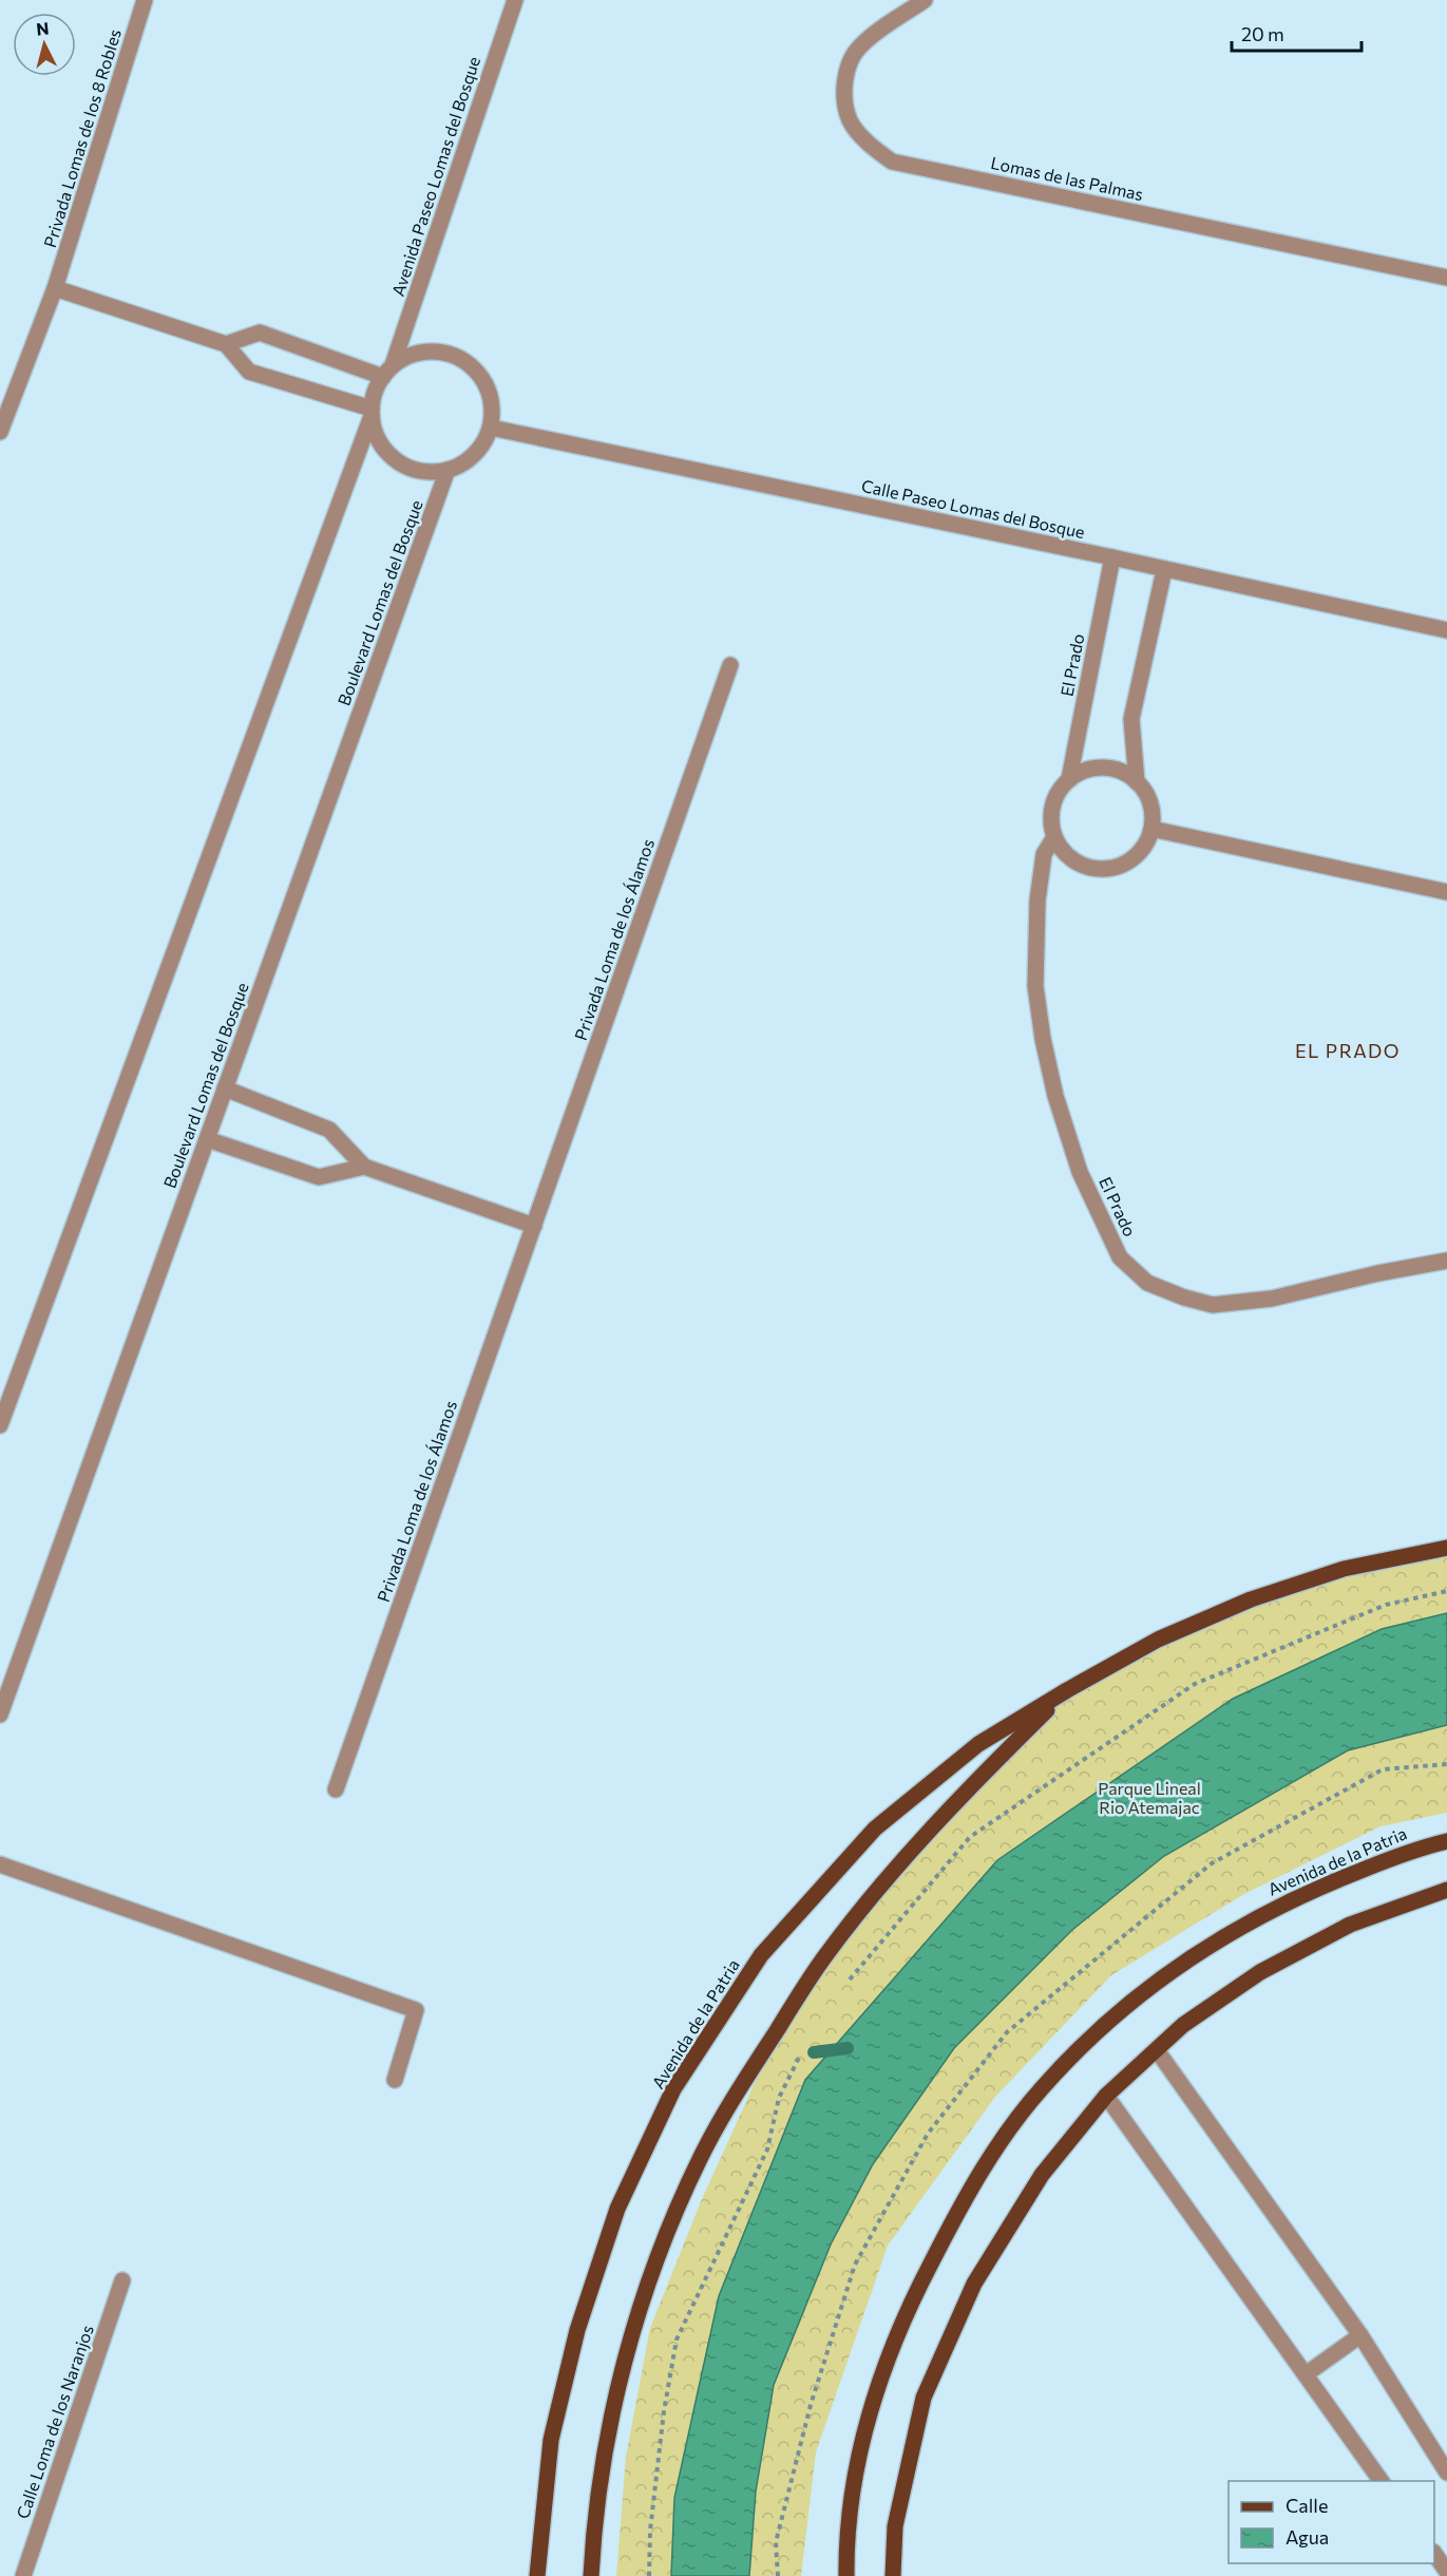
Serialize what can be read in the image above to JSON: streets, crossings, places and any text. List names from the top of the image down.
{
  "streets": {
    "main road": ["Avenida de la Patria"],
    "street": [
      "Privada Lomas de los 8 Robles",
      "Avenida Paseo Lomas del Bosque",
      "Lomas de las Palmas",
      "Calle Paseo Lomas del Bosque",
      "Boulevard Lomas del Bosque",
      "El Prado",
      "Privada Loma de los Álamos",
      "Calle Loma de los Naranjos"
    ]
  },
  "crossings": [
    ["Avenida Paseo Lomas del Bosque", "Calle Paseo Lomas del Bosque"],
    ["Avenida Paseo Lomas del Bosque", "Boulevard Lomas del Bosque"],
    ["Calle Paseo Lomas del Bosque", "Boulevard Lomas del Bosque"],
    ["Calle Paseo Lomas del Bosque", "El Prado"]
  ],
  "districts": ["EL PRADO"],
  "parks": ["Parque Lineal Rio Atemajac"],
  "legend": ["Calle", "Agua"],
  "scale_bar": "20 m",
  "north": "top"
}
